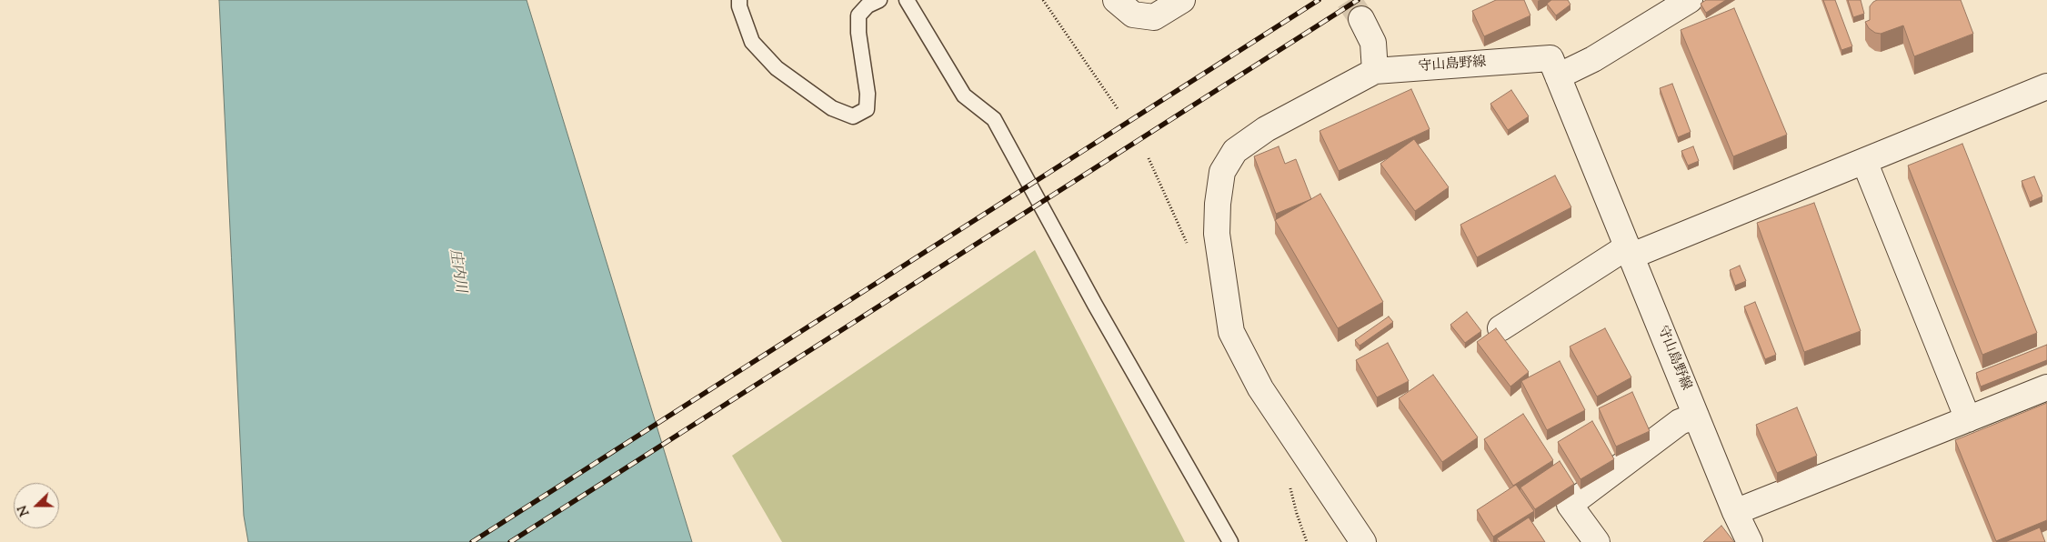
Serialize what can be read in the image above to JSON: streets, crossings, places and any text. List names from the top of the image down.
{
  "streets": {
    "street": ["守山島野線"]
  },
  "water": ["庄内川"],
  "north": "left"
}
